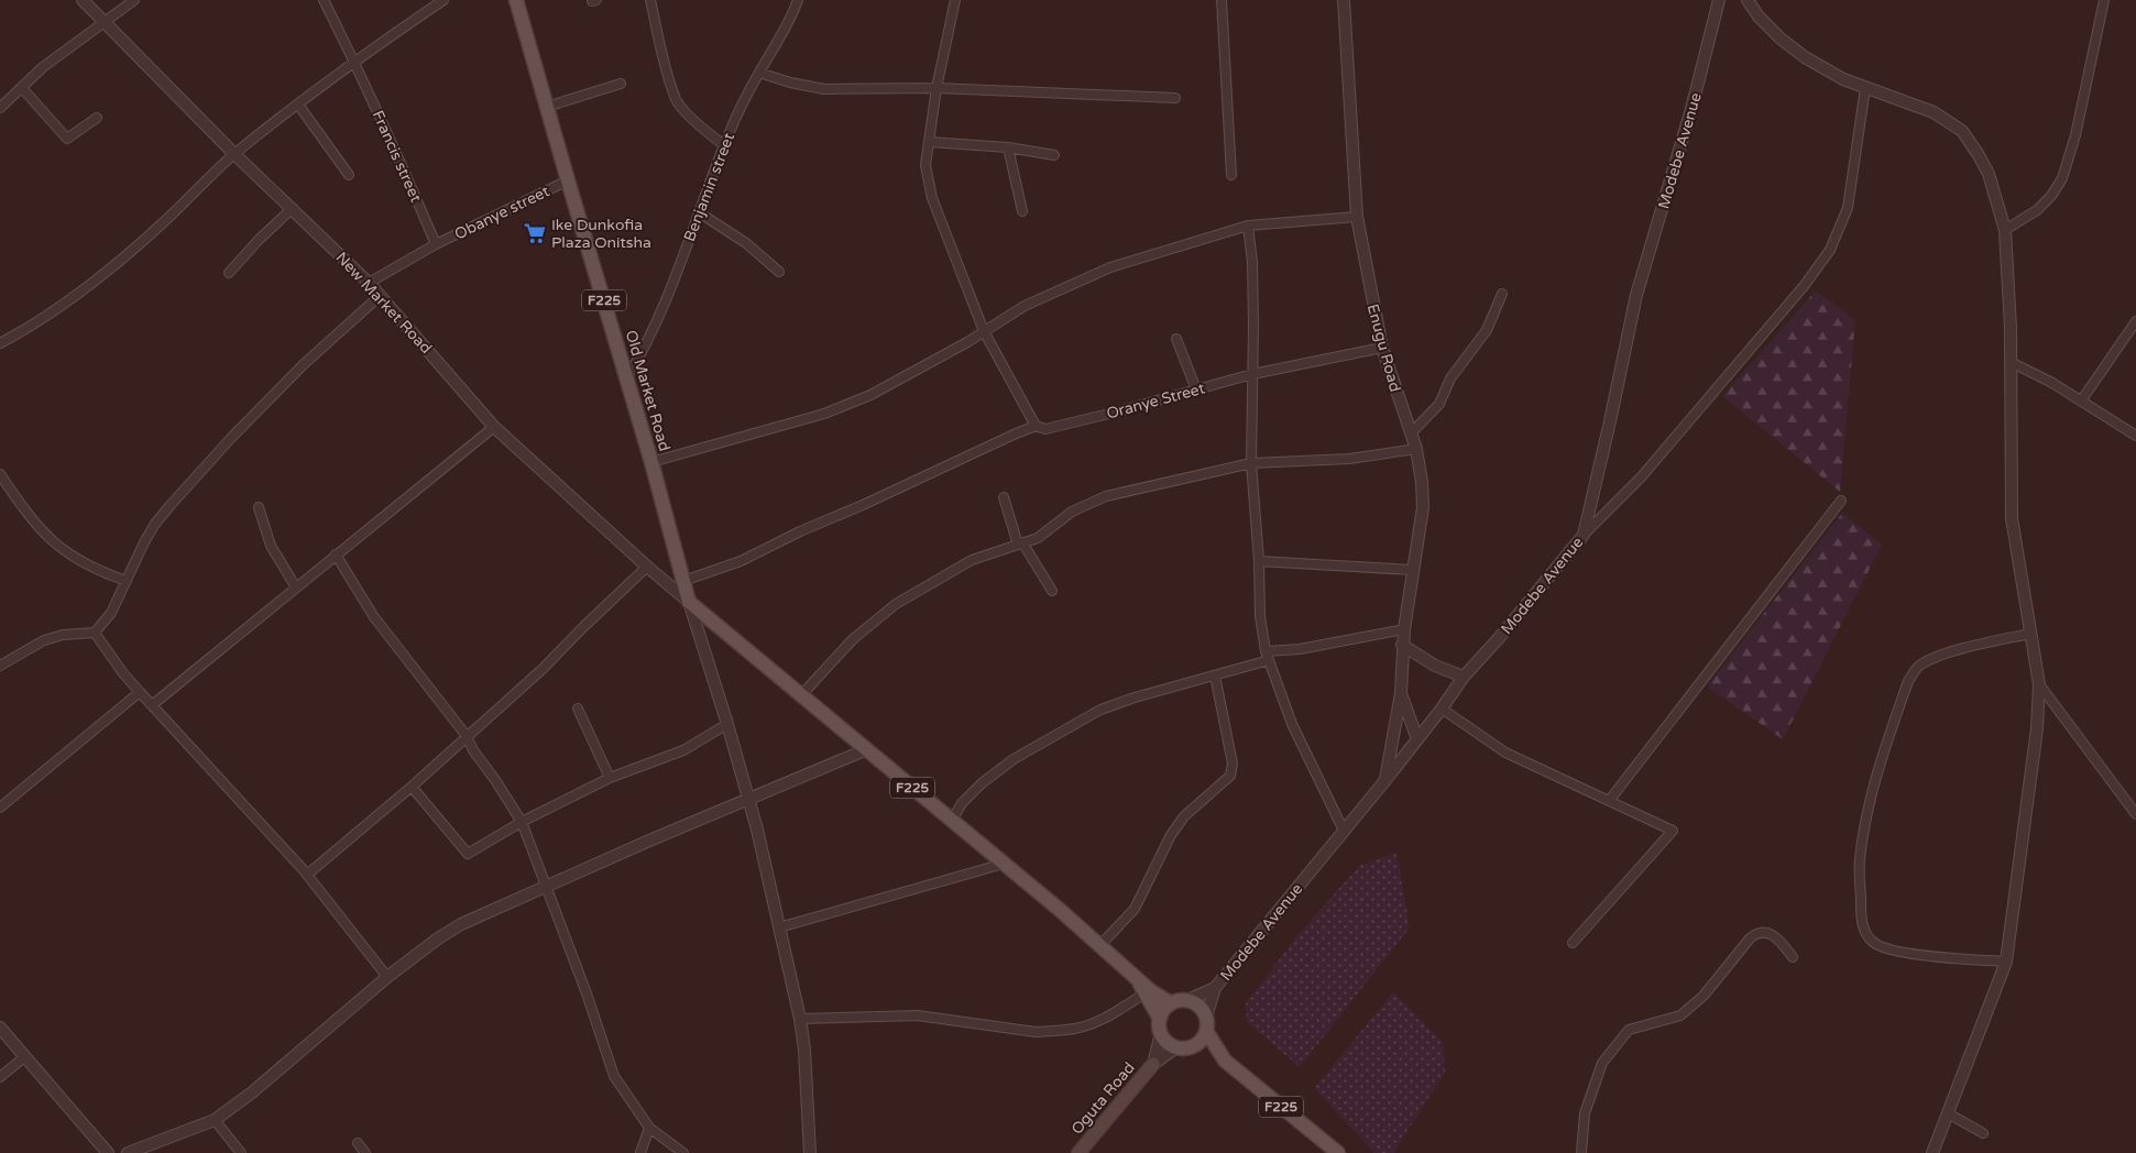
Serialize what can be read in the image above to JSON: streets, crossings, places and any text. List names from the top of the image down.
{
  "streets": {
    "main road": ["F225", "Old Market Road", "Oguta Road"],
    "street": [
      "Modebe Avenue",
      "Francis street",
      "Benjamin street",
      "Obanye street",
      "New Market Road",
      "Enugu Road",
      "Oranye Street"
    ]
  },
  "crossings": [
    ["Francis street", "Obanye street"],
    ["Benjamin street", "Old Market Road"],
    ["Obanye street", "Old Market Road"],
    ["F225", "New Market Road"],
    ["F225", "Old Market Road"],
    ["New Market Road", "Old Market Road"],
    ["Enugu Road", "Oranye Street"]
  ],
  "places": {
    "supermarket": ["Ike Dunkofia Plaza Onitsha"]
  }
}
